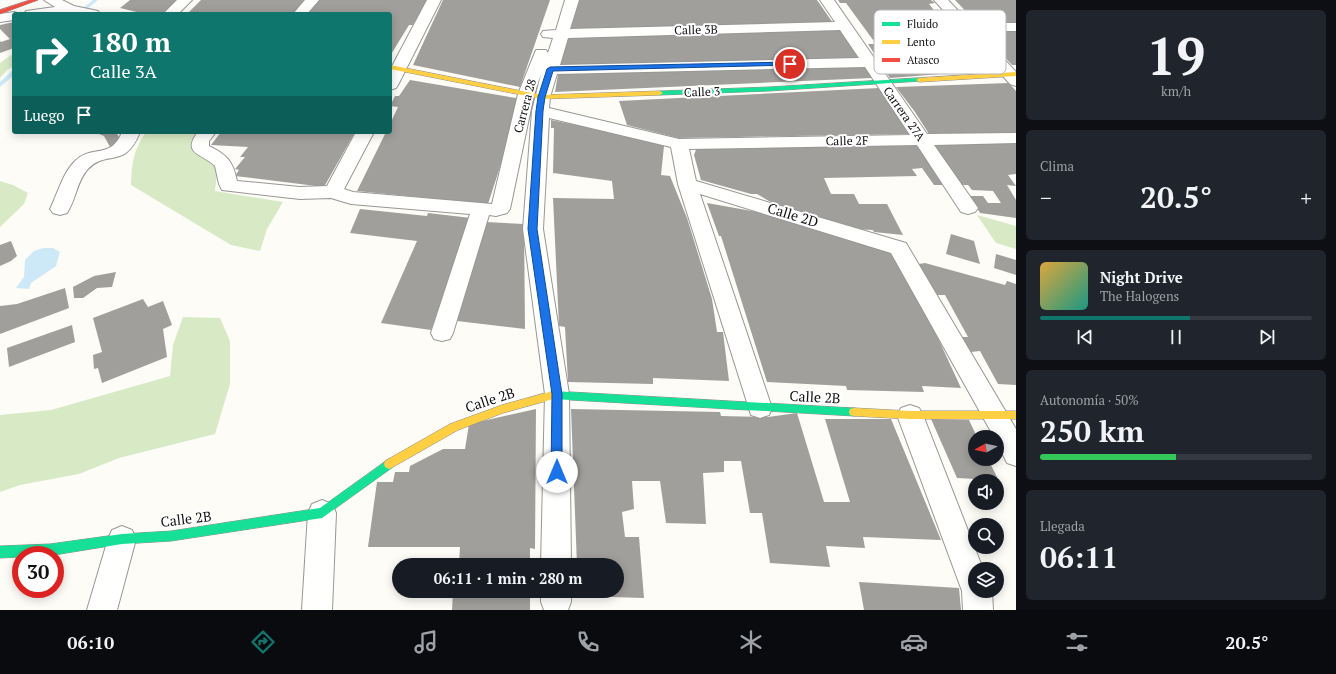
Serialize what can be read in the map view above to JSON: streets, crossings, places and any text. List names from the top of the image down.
{
  "streets": {
    "street": [
      "Calle 3B",
      "Calle 3",
      "Carrera 28",
      "Carrera 27A",
      "Calle 2F",
      "Calle 2D",
      "Calle 2B"
    ]
  },
  "crossings": [
    ["Calle 3B", "Carrera 28"],
    ["Calle 3B", "Carrera 27A"],
    ["Calle 3", "Carrera 28"],
    ["Calle 3", "Carrera 27A"],
    ["Calle 3", "Calle 2F"],
    ["Carrera 28", "Calle 2F"],
    ["Carrera 28", "Calle 2B"],
    ["Carrera 27A", "Calle 2F"],
    ["Calle 2D", "Calle 2B"]
  ],
  "legend": ["Fluido", "Lento", "Atasco"],
  "north": "left",
  "page": {
    "tile": [
      ["19", "km/h"],
      "Clima",
      ["Autonomía · 50%", "250 km"],
      ["Llegada", "06:11"]
    ],
    "turn": ["180 m", "Calle 3A"],
    "then": "Luego",
    "heat": ["−", "20.5°", "+"],
    "song": ["Night Drive", "The Halogens"],
    "limit": "30",
    "trip": "06:11 · 1 min · 280 m",
    "tabs": ["06:10", "20.5°"]
  }
}
